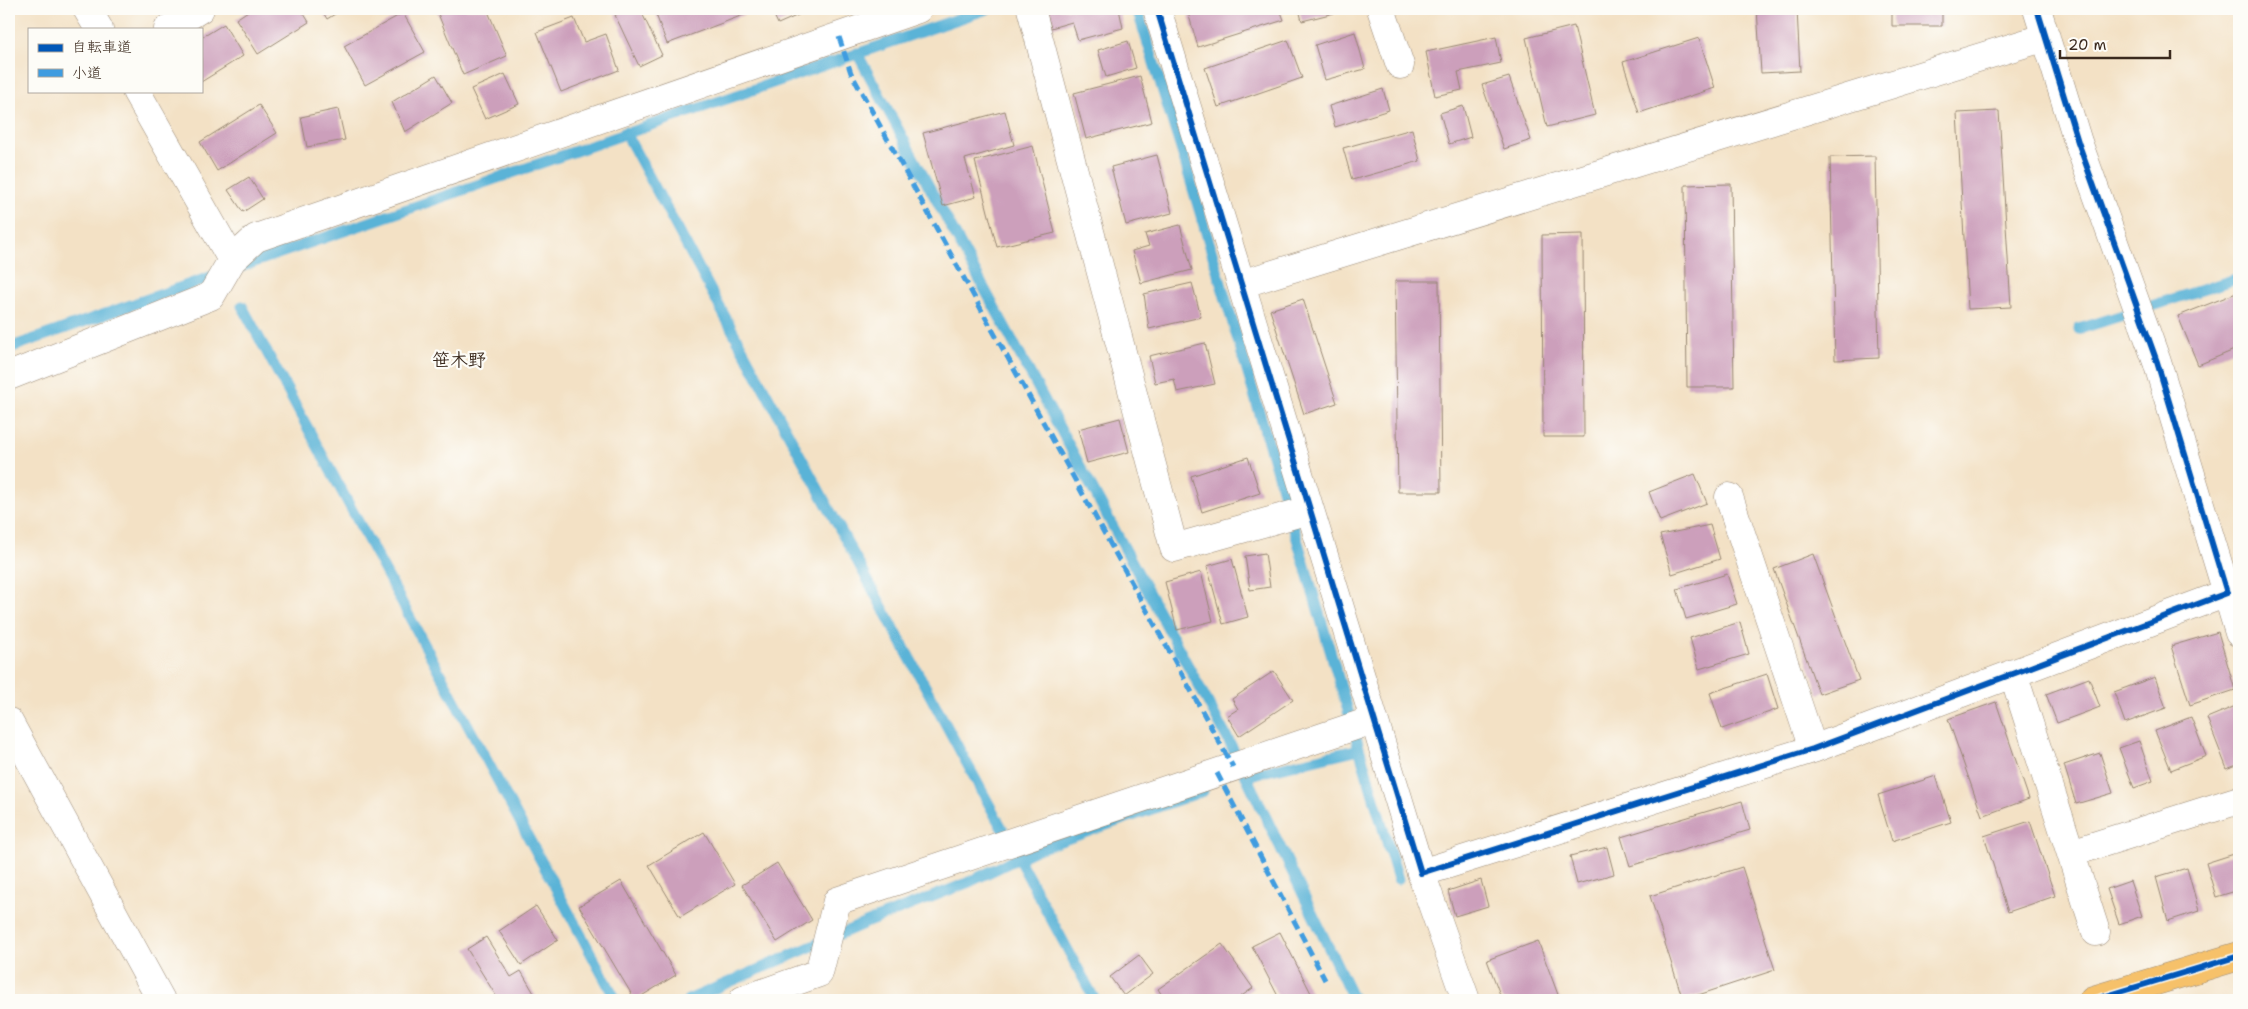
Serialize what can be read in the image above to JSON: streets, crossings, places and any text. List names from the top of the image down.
{
  "districts": ["笹木野"],
  "legend": ["自転車道", "小道"],
  "scale_bar": "20 m"
}
